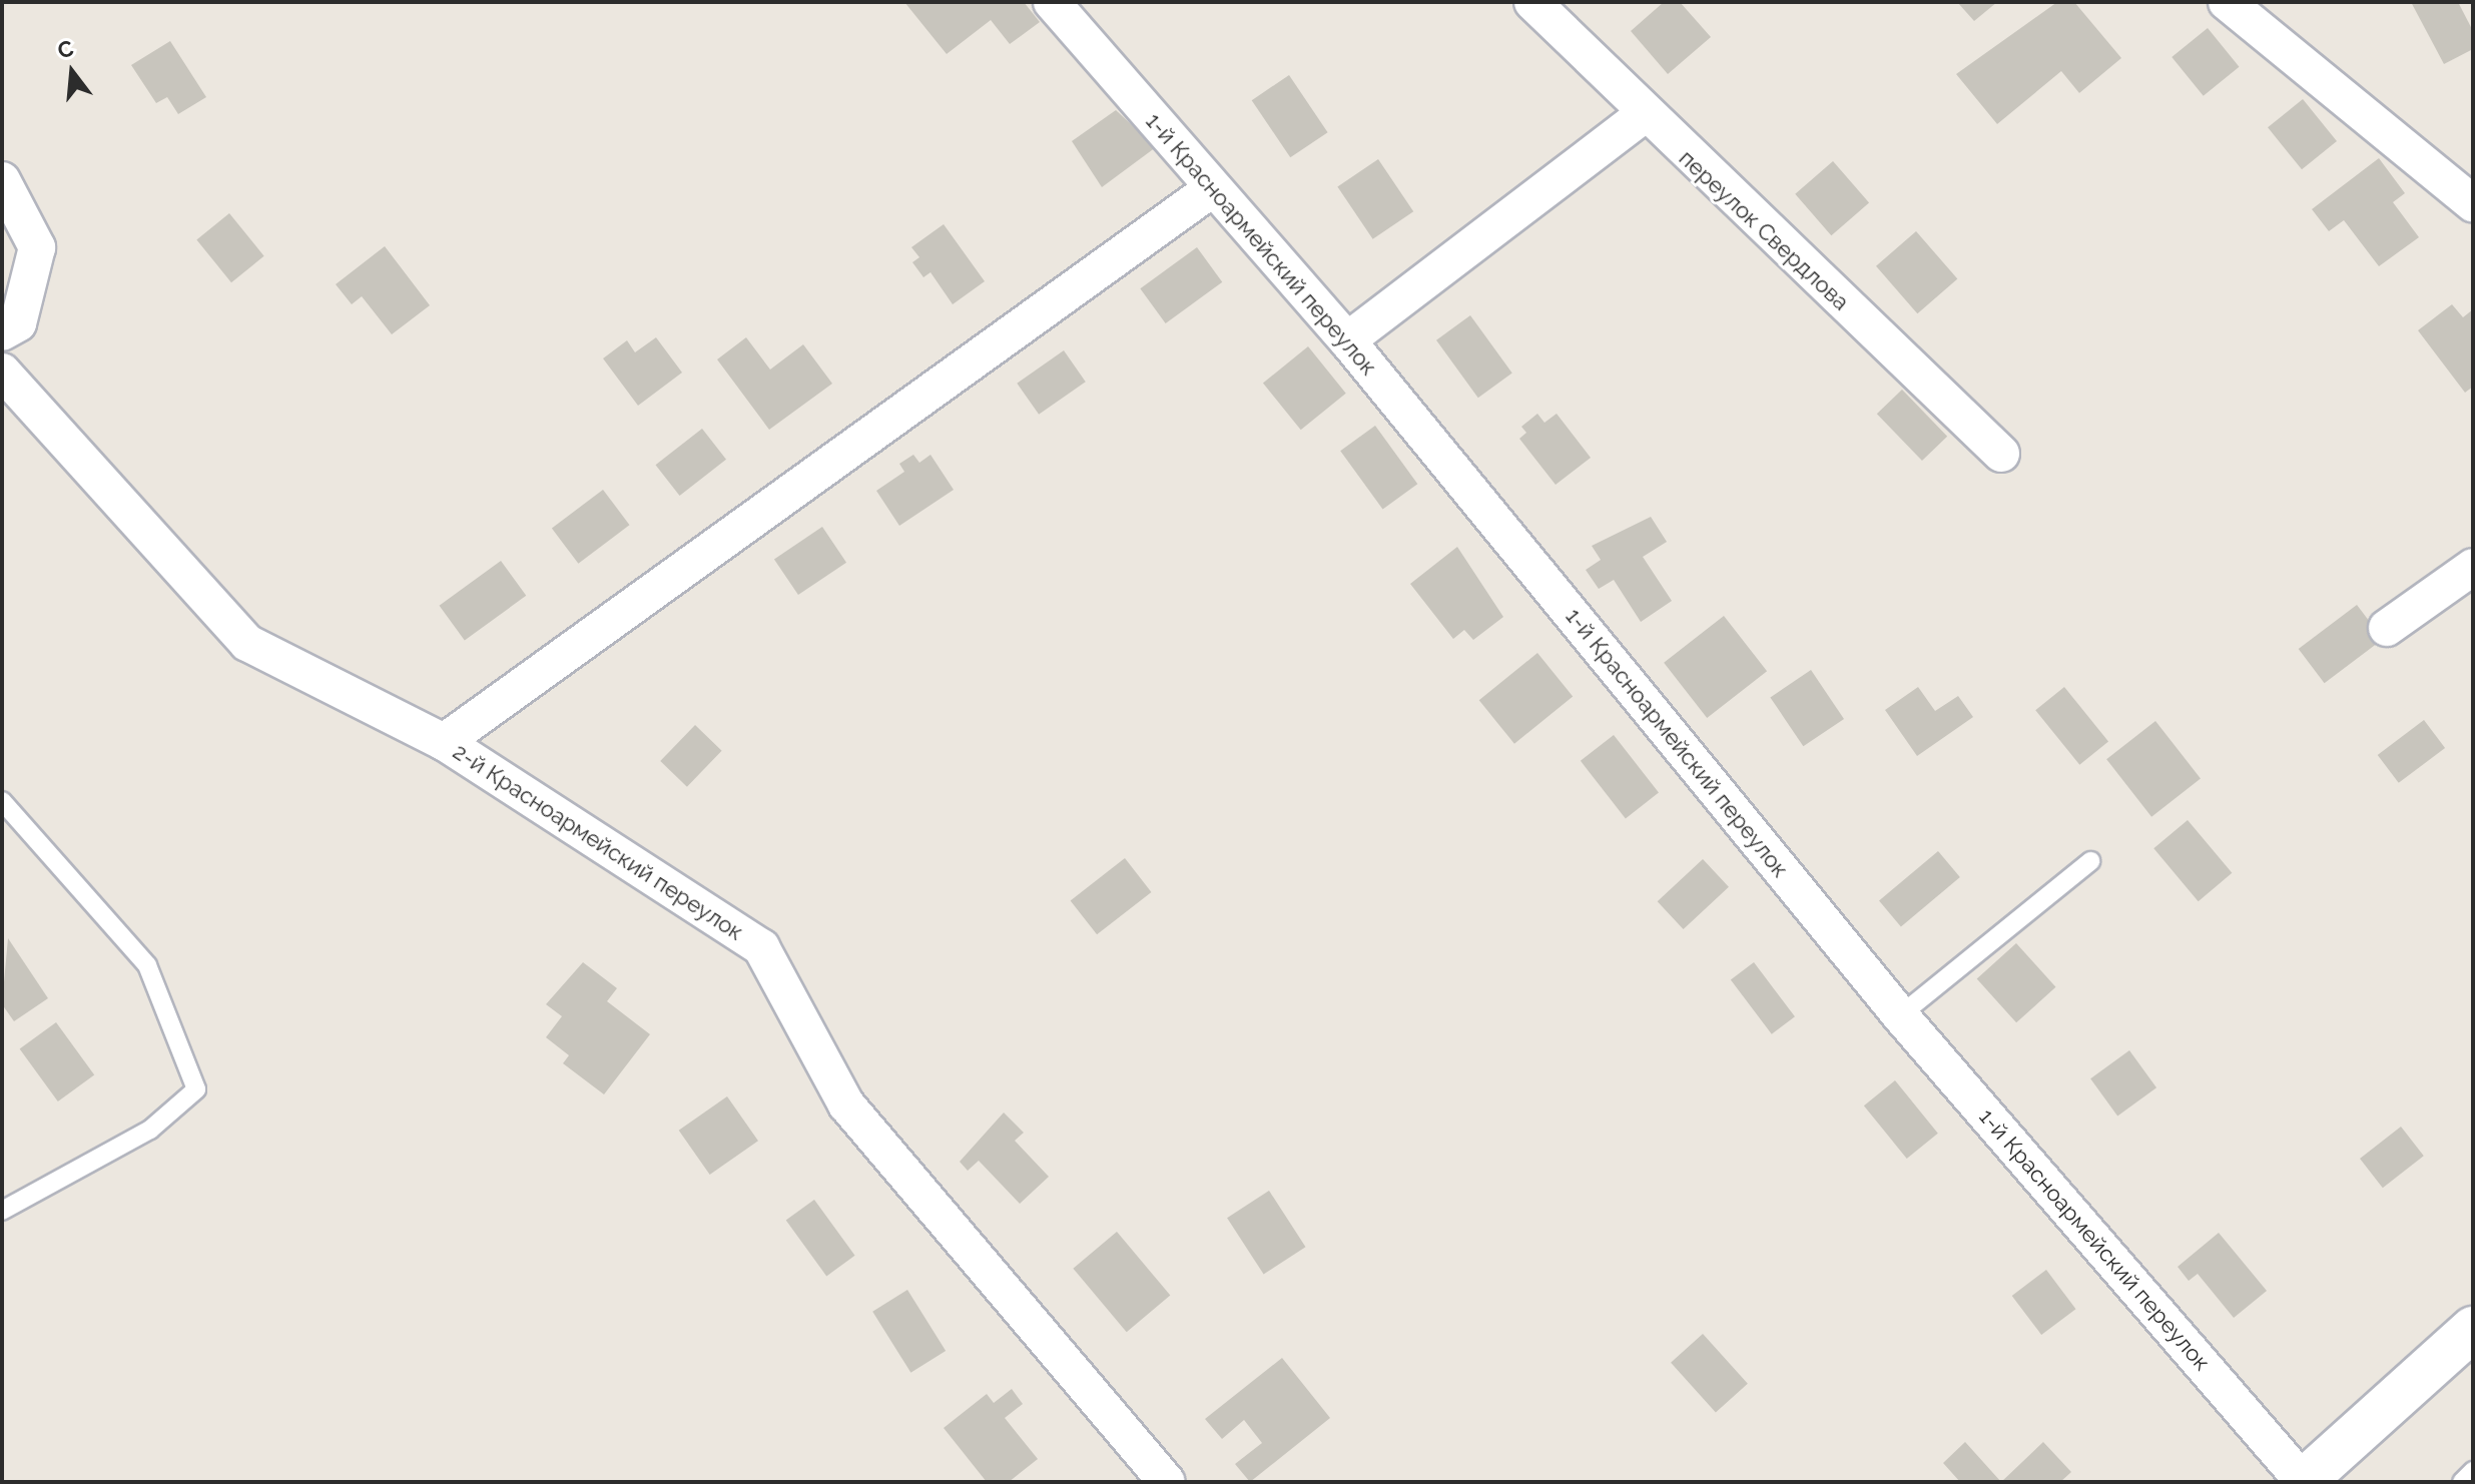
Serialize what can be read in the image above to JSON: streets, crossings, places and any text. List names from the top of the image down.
{
  "streets": {
    "street": ["переулок Свердлова", "1-й Красноармейский переулок", "2-й Красноармейский переулок"]
  },
  "north": "top"
}
